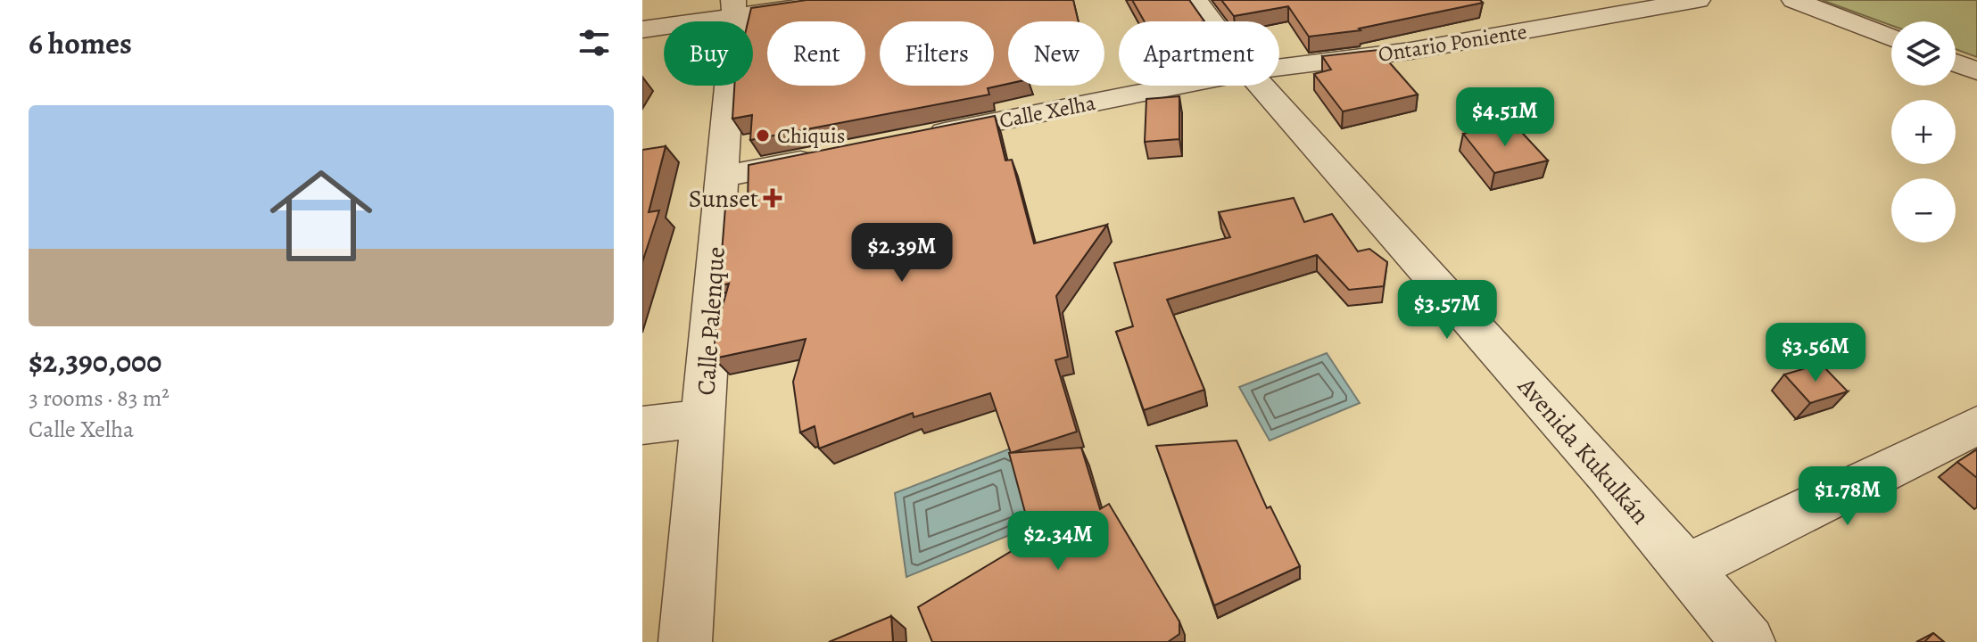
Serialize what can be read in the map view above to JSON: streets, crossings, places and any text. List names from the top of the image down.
{
  "streets": {
    "street": [
      "Ontario Poniente",
      "Calle Xelha",
      "Calle Palenque",
      "Avenida Kukulkán"
    ]
  },
  "places": {
    "other": ["Chiquis"],
    "health": ["Sunset"]
  },
  "page": {
    "heading": "6 homes",
    "map_buttons": ["+", "−"],
    "chip": [
      "Buy",
      "Rent",
      "Filters",
      "New",
      "Apartment"
    ],
    "list": [
      {
        "name": "$2,390,000",
        "note": "3 rooms · 83 m² · Calle Xelha"
      }
    ],
    "price": [
      "$4.51M",
      "$2.39M",
      "$3.57M",
      "$3.56M",
      "$1.78M",
      "$2.34M"
    ]
  }
}
